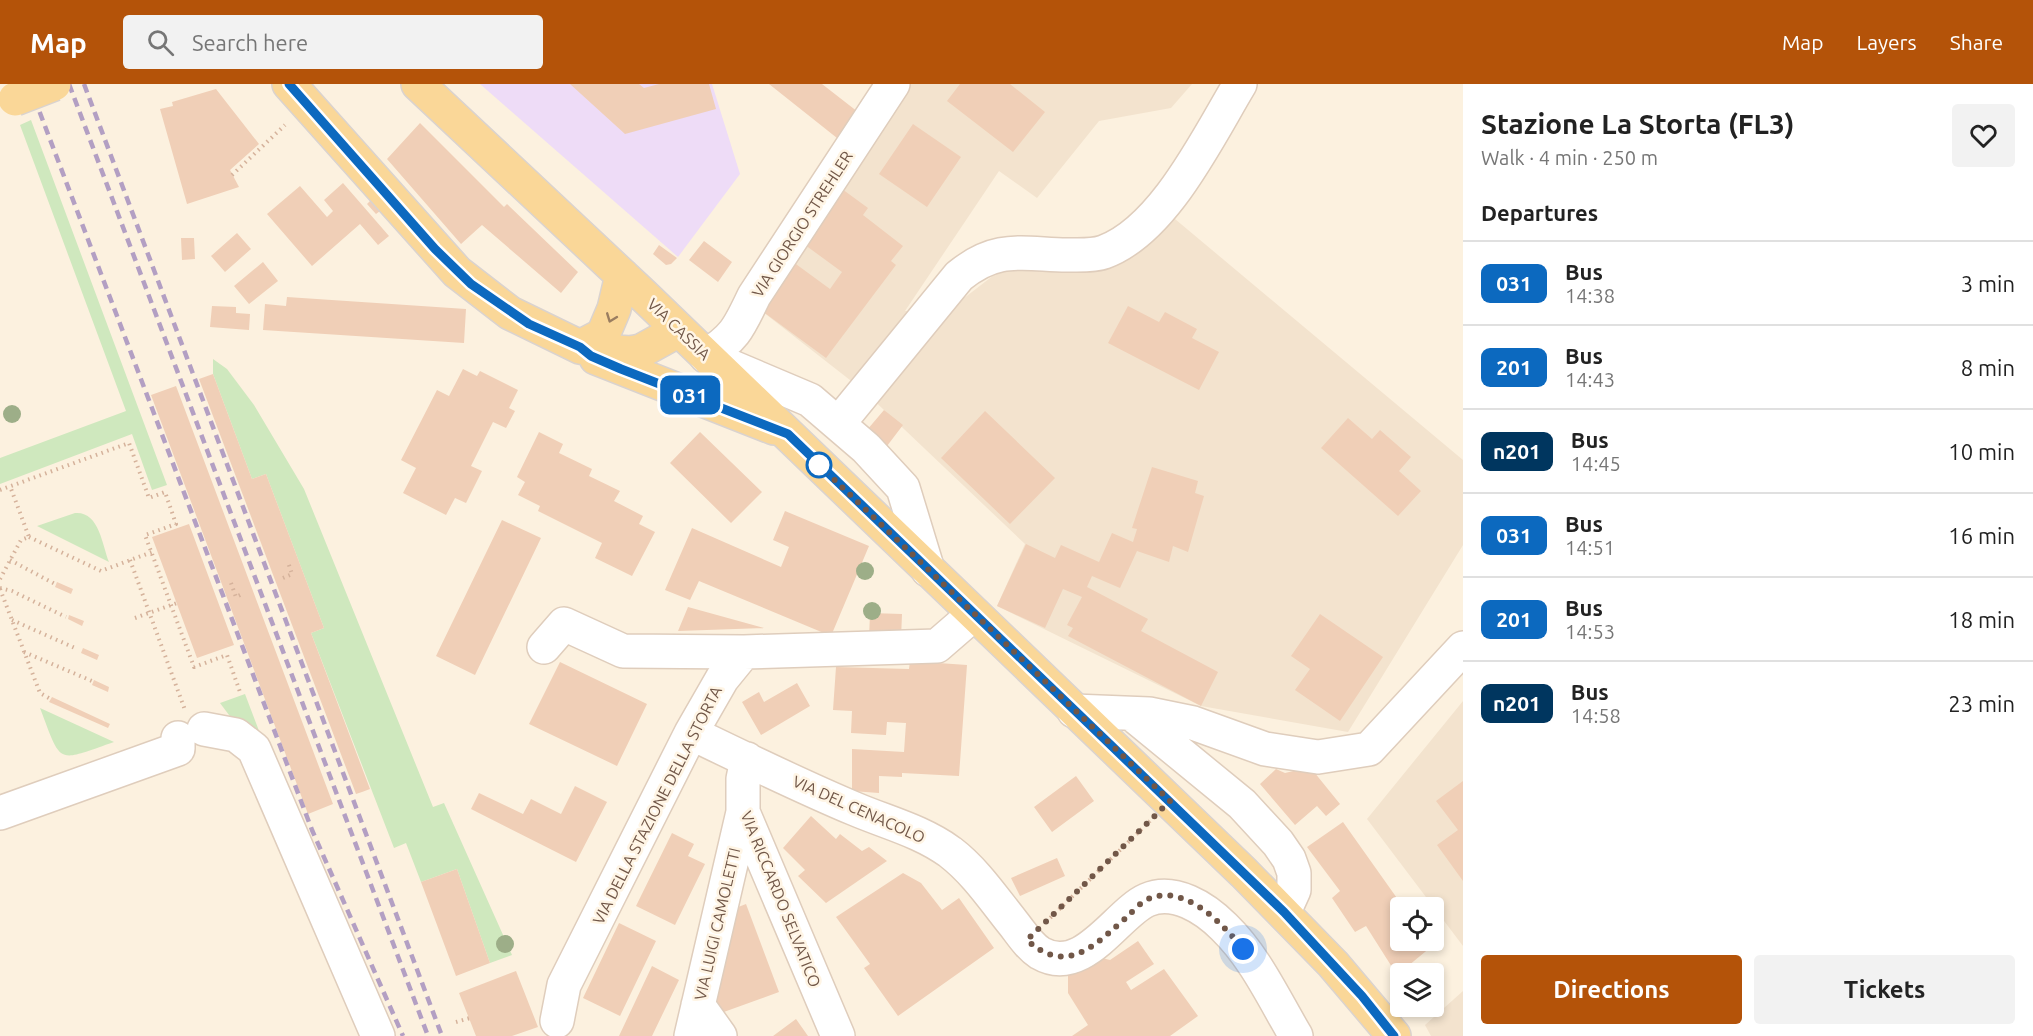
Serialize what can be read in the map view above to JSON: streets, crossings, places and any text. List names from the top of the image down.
{
  "streets": {
    "main road": ["VIA CASSIA"],
    "street": [
      "VIA GIORGIO STREHLER",
      "VIA DELLA STAZIONE DELLA STORTA",
      "VIA DEL CENACOLO",
      "VIA RICCARDO SELVATICO",
      "VIA LUIGI CAMOLETTI"
    ]
  },
  "crossings": [
    ["VIA GIORGIO STREHLER", "VIA CASSIA"],
    ["VIA DELLA STAZIONE DELLA STORTA", "VIA DEL CENACOLO"],
    ["VIA DEL CENACOLO", "VIA RICCARDO SELVATICO"],
    ["VIA RICCARDO SELVATICO", "VIA LUIGI CAMOLETTI"]
  ],
  "lines": ["bus line 031"],
  "page": {
    "header": "Map",
    "search": "Search here",
    "nav": ["Map", "Layers", "Share"],
    "on_map": "031",
    "heading": [
      ["Stazione La Storta (FL3)", "Walk · 4 min · 250 m"],
      "Departures"
    ],
    "list": [
      {
        "mark": "031",
        "name": "Bus",
        "note": "14:38",
        "value": "3 min"
      },
      {
        "mark": "201",
        "name": "Bus",
        "note": "14:43",
        "value": "8 min"
      },
      {
        "mark": "n201",
        "name": "Bus",
        "note": "14:45",
        "value": "10 min"
      },
      {
        "mark": "031",
        "name": "Bus",
        "note": "14:51",
        "value": "16 min"
      },
      {
        "mark": "201",
        "name": "Bus",
        "note": "14:53",
        "value": "18 min"
      },
      {
        "mark": "n201",
        "name": "Bus",
        "note": "14:58",
        "value": "23 min"
      }
    ],
    "buttons": ["Directions", "Tickets"]
  }
}
